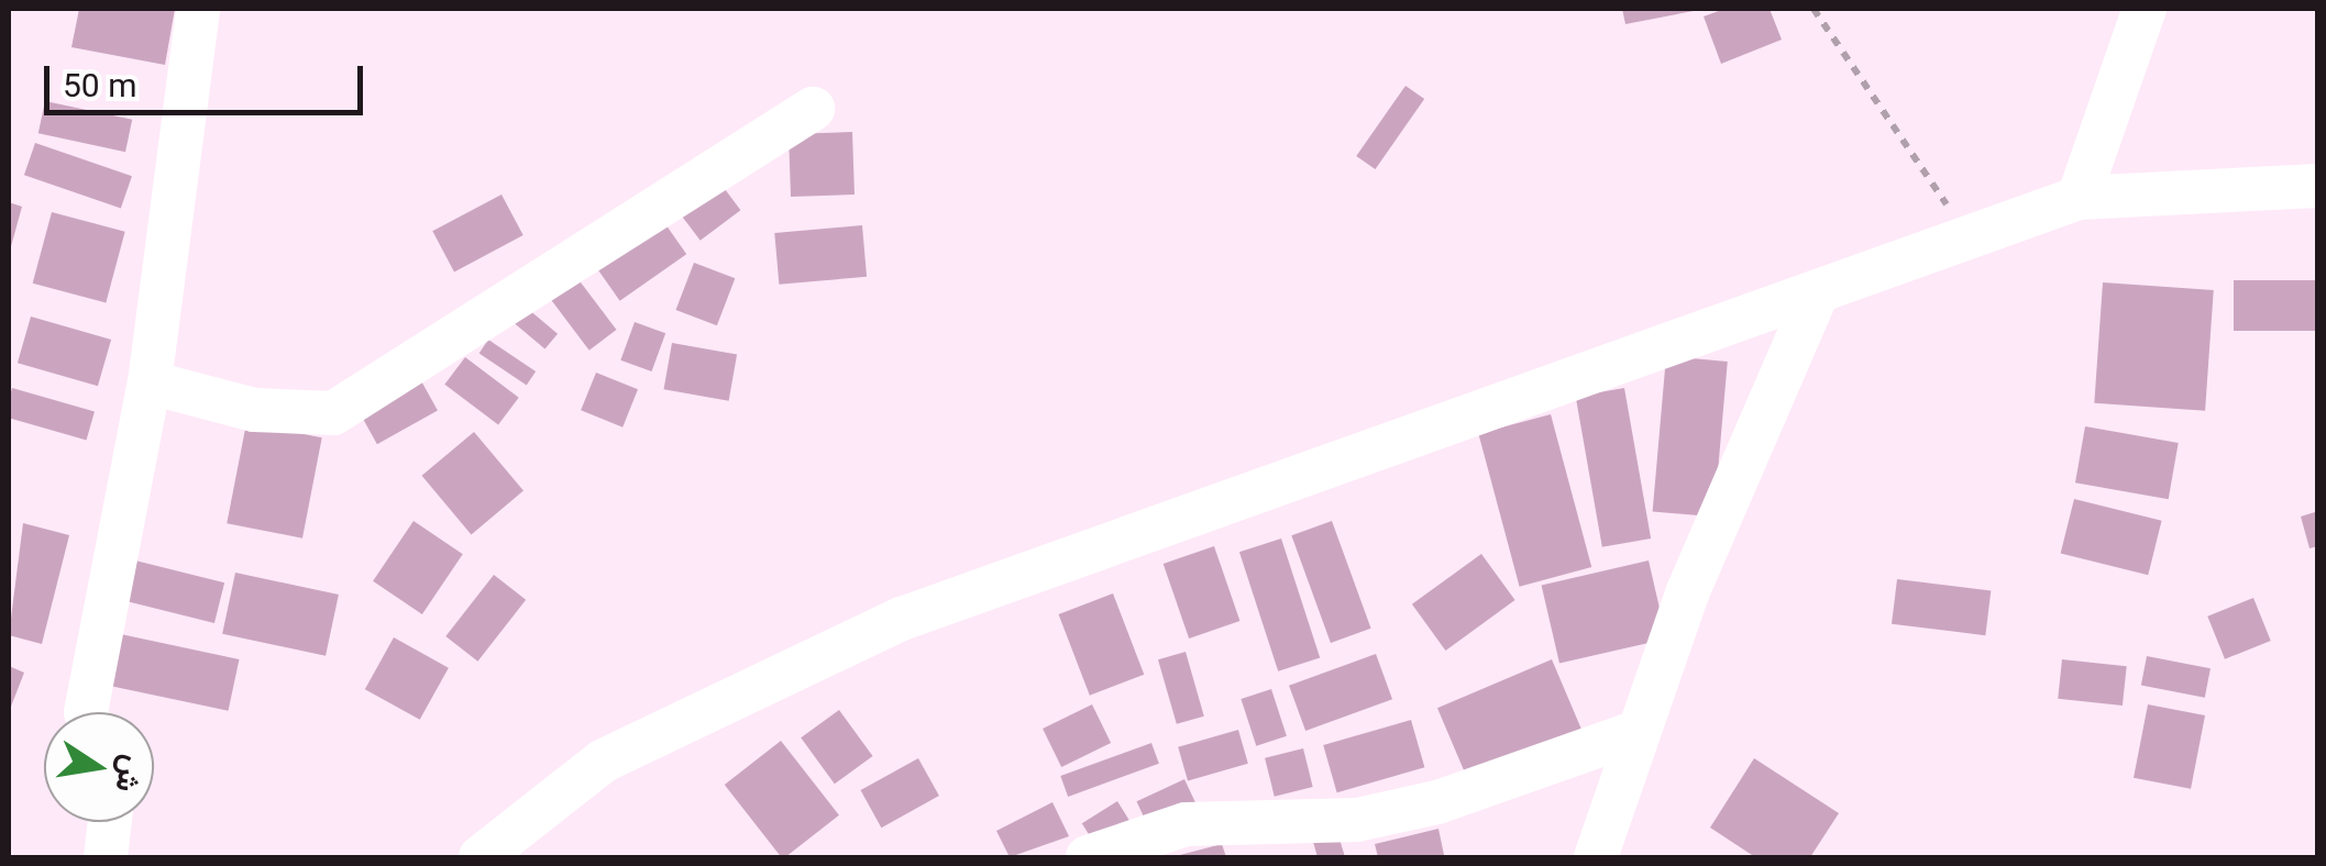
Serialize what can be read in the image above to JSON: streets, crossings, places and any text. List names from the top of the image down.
{
  "scale_bar": "50 m",
  "north": "right"
}
